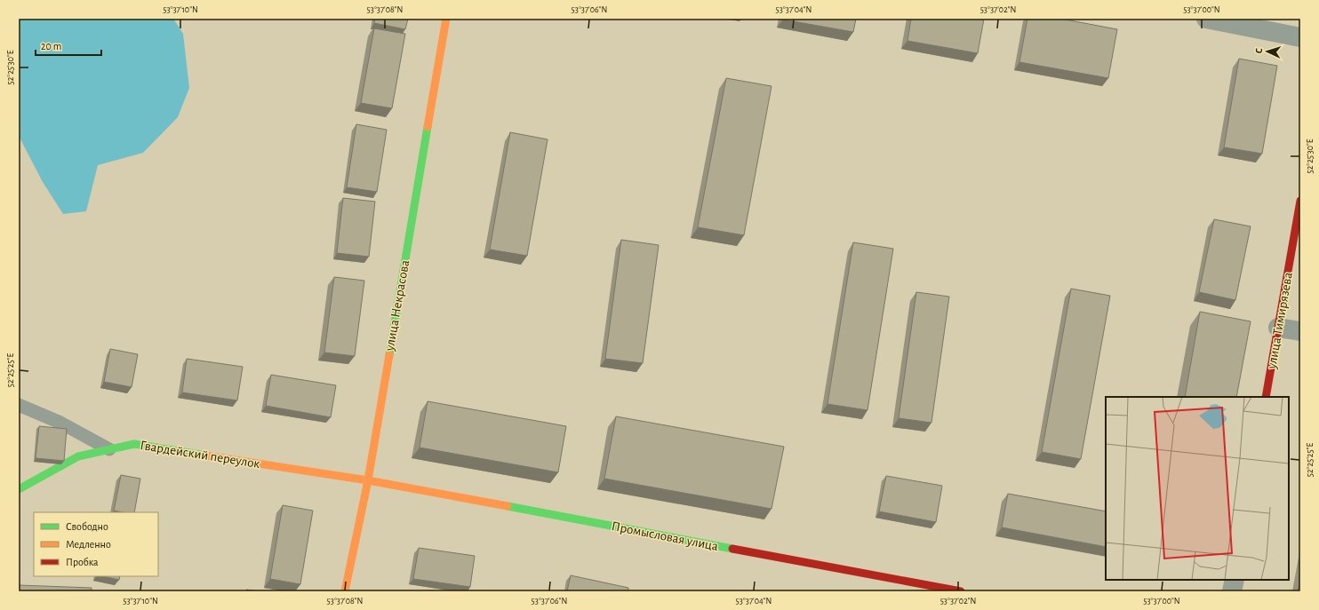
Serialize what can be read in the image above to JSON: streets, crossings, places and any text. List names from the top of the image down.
{
  "streets": {
    "street": [
      "улица Некрасова",
      "улица Тимирязева",
      "Гвардейский переулок",
      "Промысловая улица"
    ]
  },
  "crossings": [
    ["улица Некрасова", "Гвардейский переулок"],
    ["улица Некрасова", "Промысловая улица"],
    ["Гвардейский переулок", "Промысловая улица"]
  ],
  "legend": ["Свободно", "Медленно", "Пробка"],
  "scale_bar": "20 m",
  "north": "left",
  "coordinates": [
    "53°37'10\"N",
    "53°37'08\"N",
    "53°37'06\"N",
    "53°37'04\"N",
    "53°37'02\"N",
    "53°37'00\"N",
    "52°25'30\"E",
    "52°25'25\"E"
  ]
}
